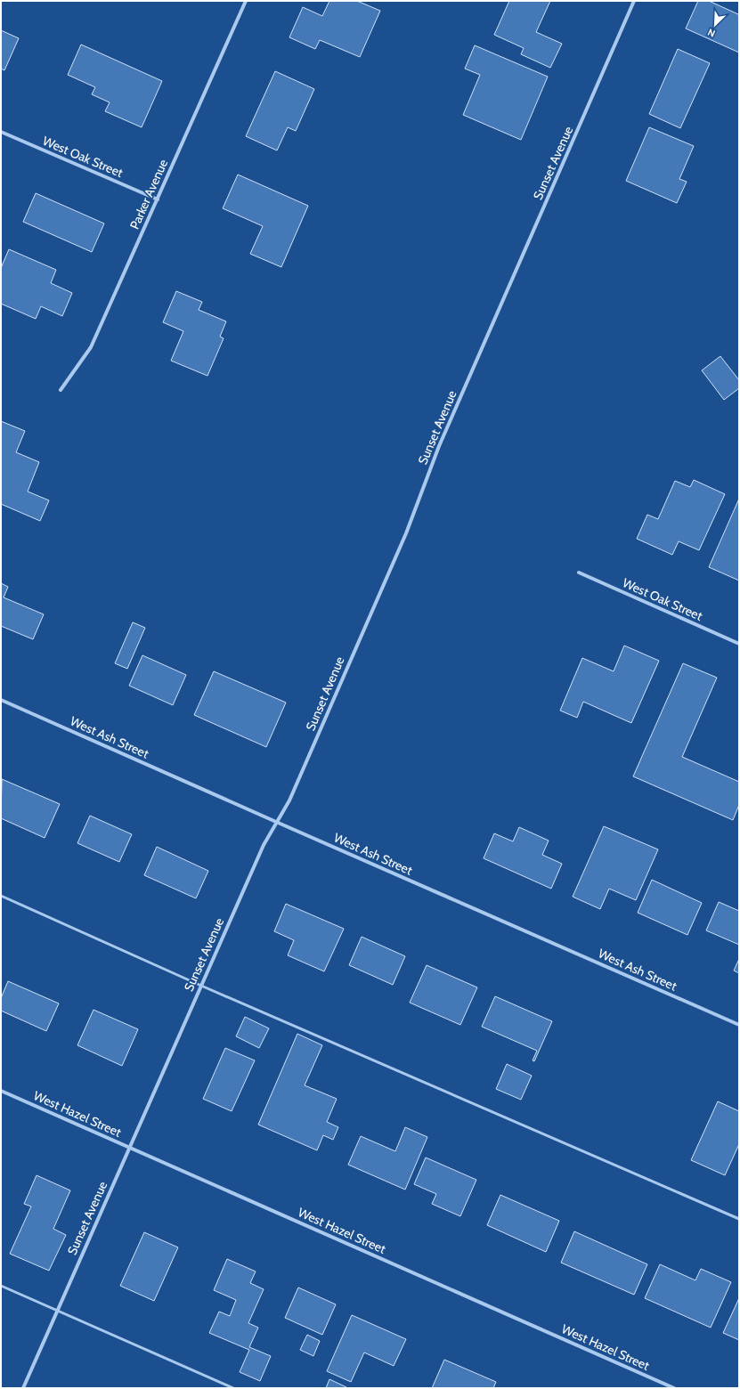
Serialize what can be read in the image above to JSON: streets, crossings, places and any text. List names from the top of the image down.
{
  "streets": {
    "street": [
      "West Oak Street",
      "Sunset Avenue",
      "Parker Avenue",
      "West Ash Street",
      "West Hazel Street"
    ]
  },
  "crossings": [
    ["West Oak Street", "Parker Avenue"],
    ["Sunset Avenue", "West Ash Street"],
    ["Sunset Avenue", "West Hazel Street"]
  ],
  "north": "bottom left"
}
